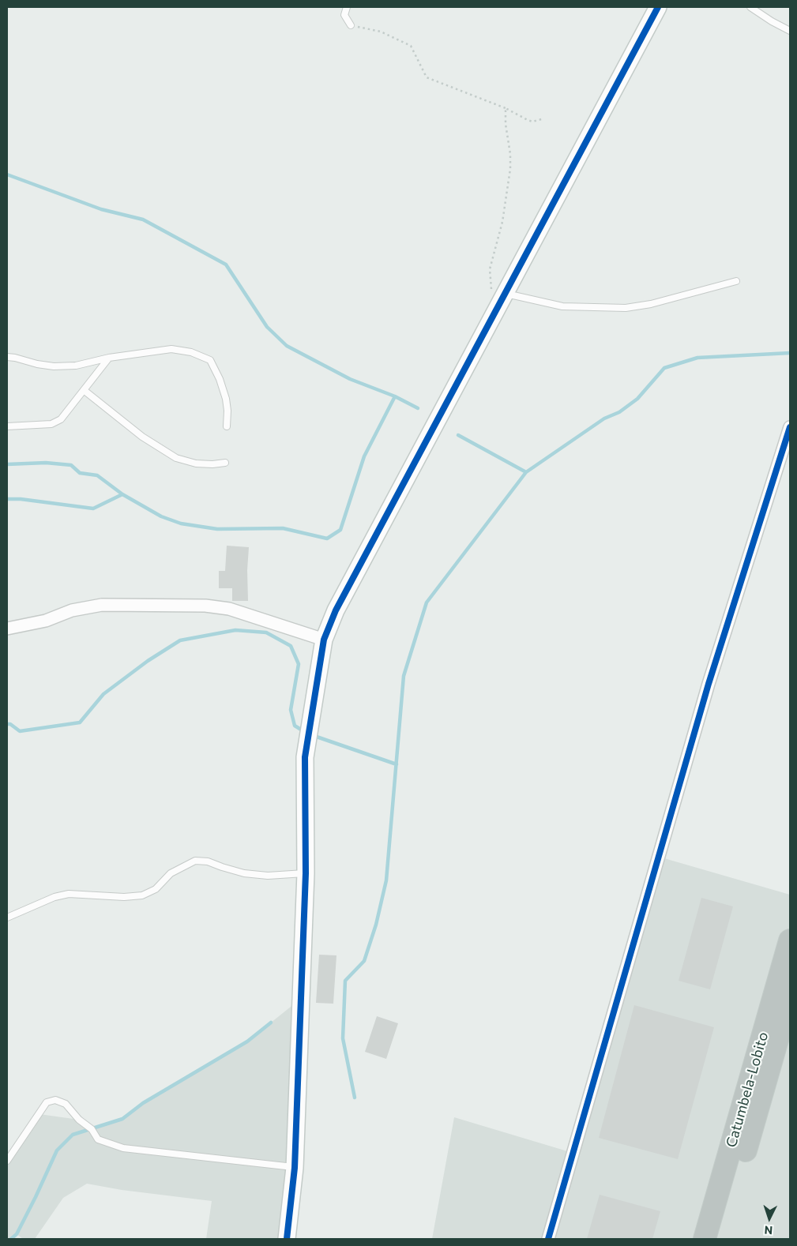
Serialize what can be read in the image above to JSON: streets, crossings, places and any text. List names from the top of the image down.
{
  "streets": {
    "highway": ["Catumbela-Lobito"]
  },
  "north": "bottom"
}
